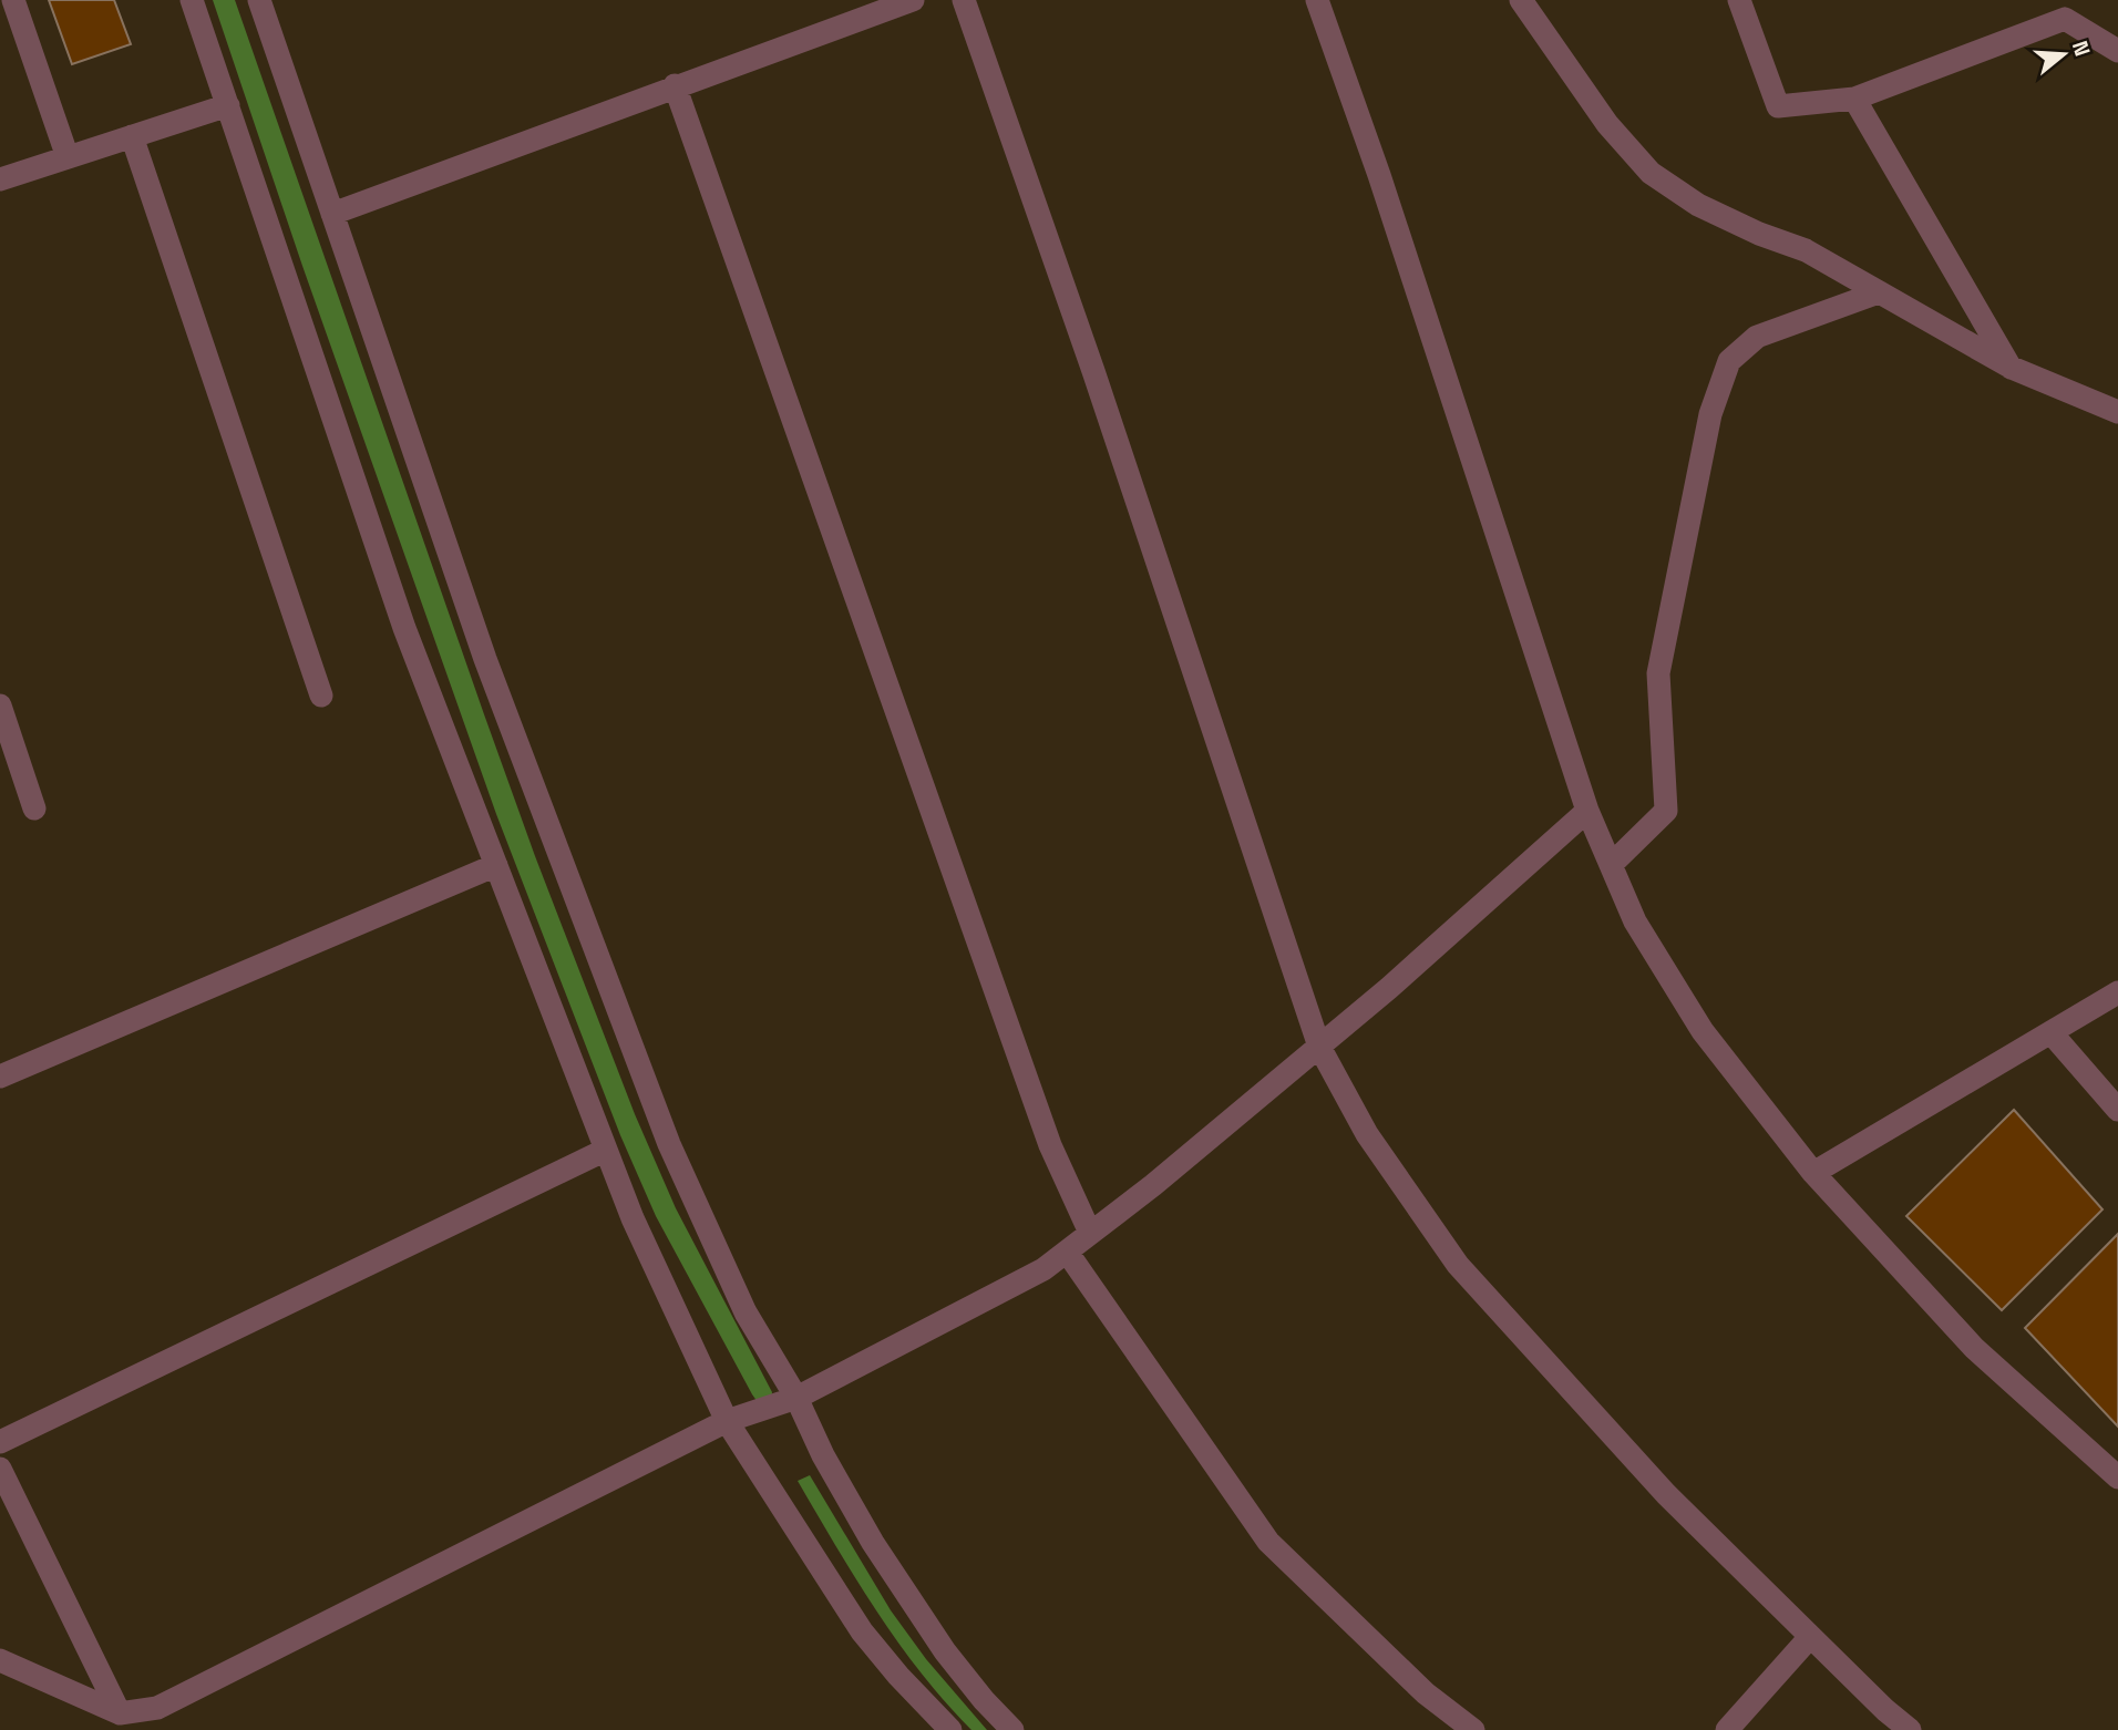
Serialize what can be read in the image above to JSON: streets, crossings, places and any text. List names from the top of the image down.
{
  "north": "right"
}
